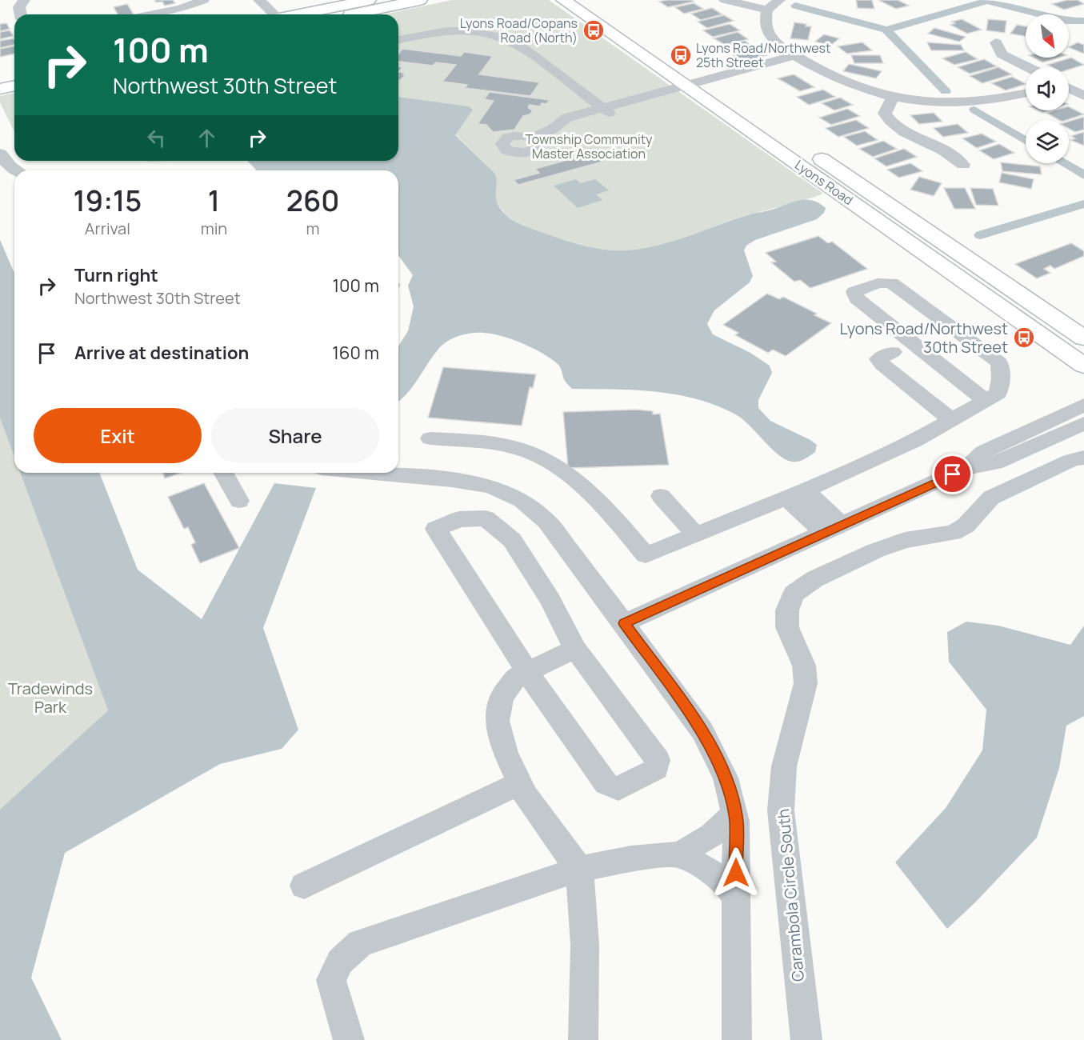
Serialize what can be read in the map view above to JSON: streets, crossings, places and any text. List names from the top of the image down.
{
  "streets": {
    "main road": ["Lyons Road"],
    "street": ["Carambola Circle South"]
  },
  "parks": ["Township Community Master Association", "Tradewinds Park"],
  "places": {
    "bus stop": ["Lyons Road/Copans Road (North)", "Lyons Road/Northwest 25th Street", "Lyons Road/Northwest 30th Street"]
  },
  "north": "bottom right",
  "page": {
    "turn": ["100 m", "Northwest 30th Street"],
    "eta": [
      "19:15",
      "Arrival",
      "1",
      "min",
      "260",
      "m"
    ],
    "list": [
      {
        "name": "Turn right",
        "note": "Northwest 30th Street",
        "value": "100 m"
      },
      {
        "name": "Arrive at destination",
        "value": "160 m"
      }
    ],
    "buttons": ["Exit", "Share"]
  }
}
